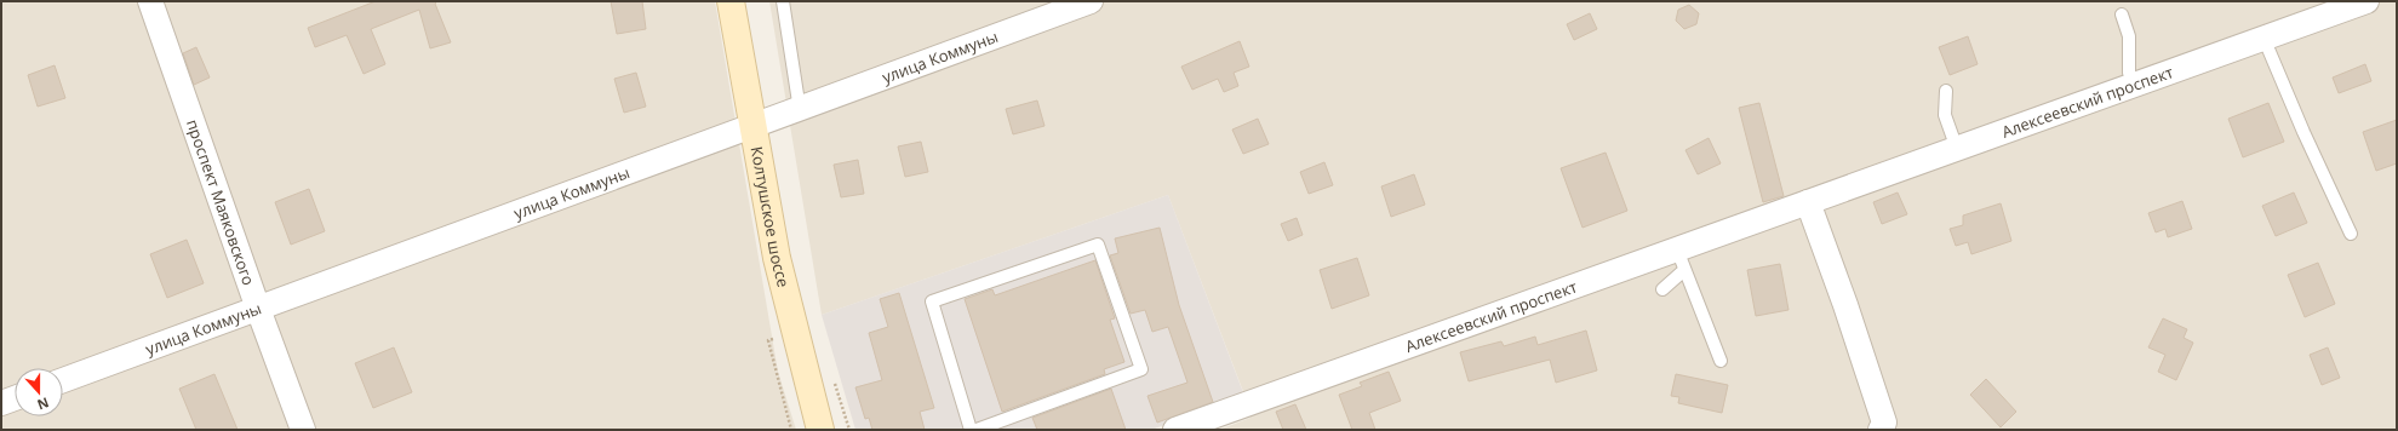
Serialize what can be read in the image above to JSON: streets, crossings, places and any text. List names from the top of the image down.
{
  "streets": {
    "main road": ["Колтушское шоссе"],
    "street": ["улица Коммуны", "Алексеевский проспект", "проспект Маяковского"]
  },
  "crossings": [
    ["улица Коммуны", "проспект Маяковского"],
    ["улица Коммуны", "Колтушское шоссе"]
  ],
  "north": "bottom"
}
